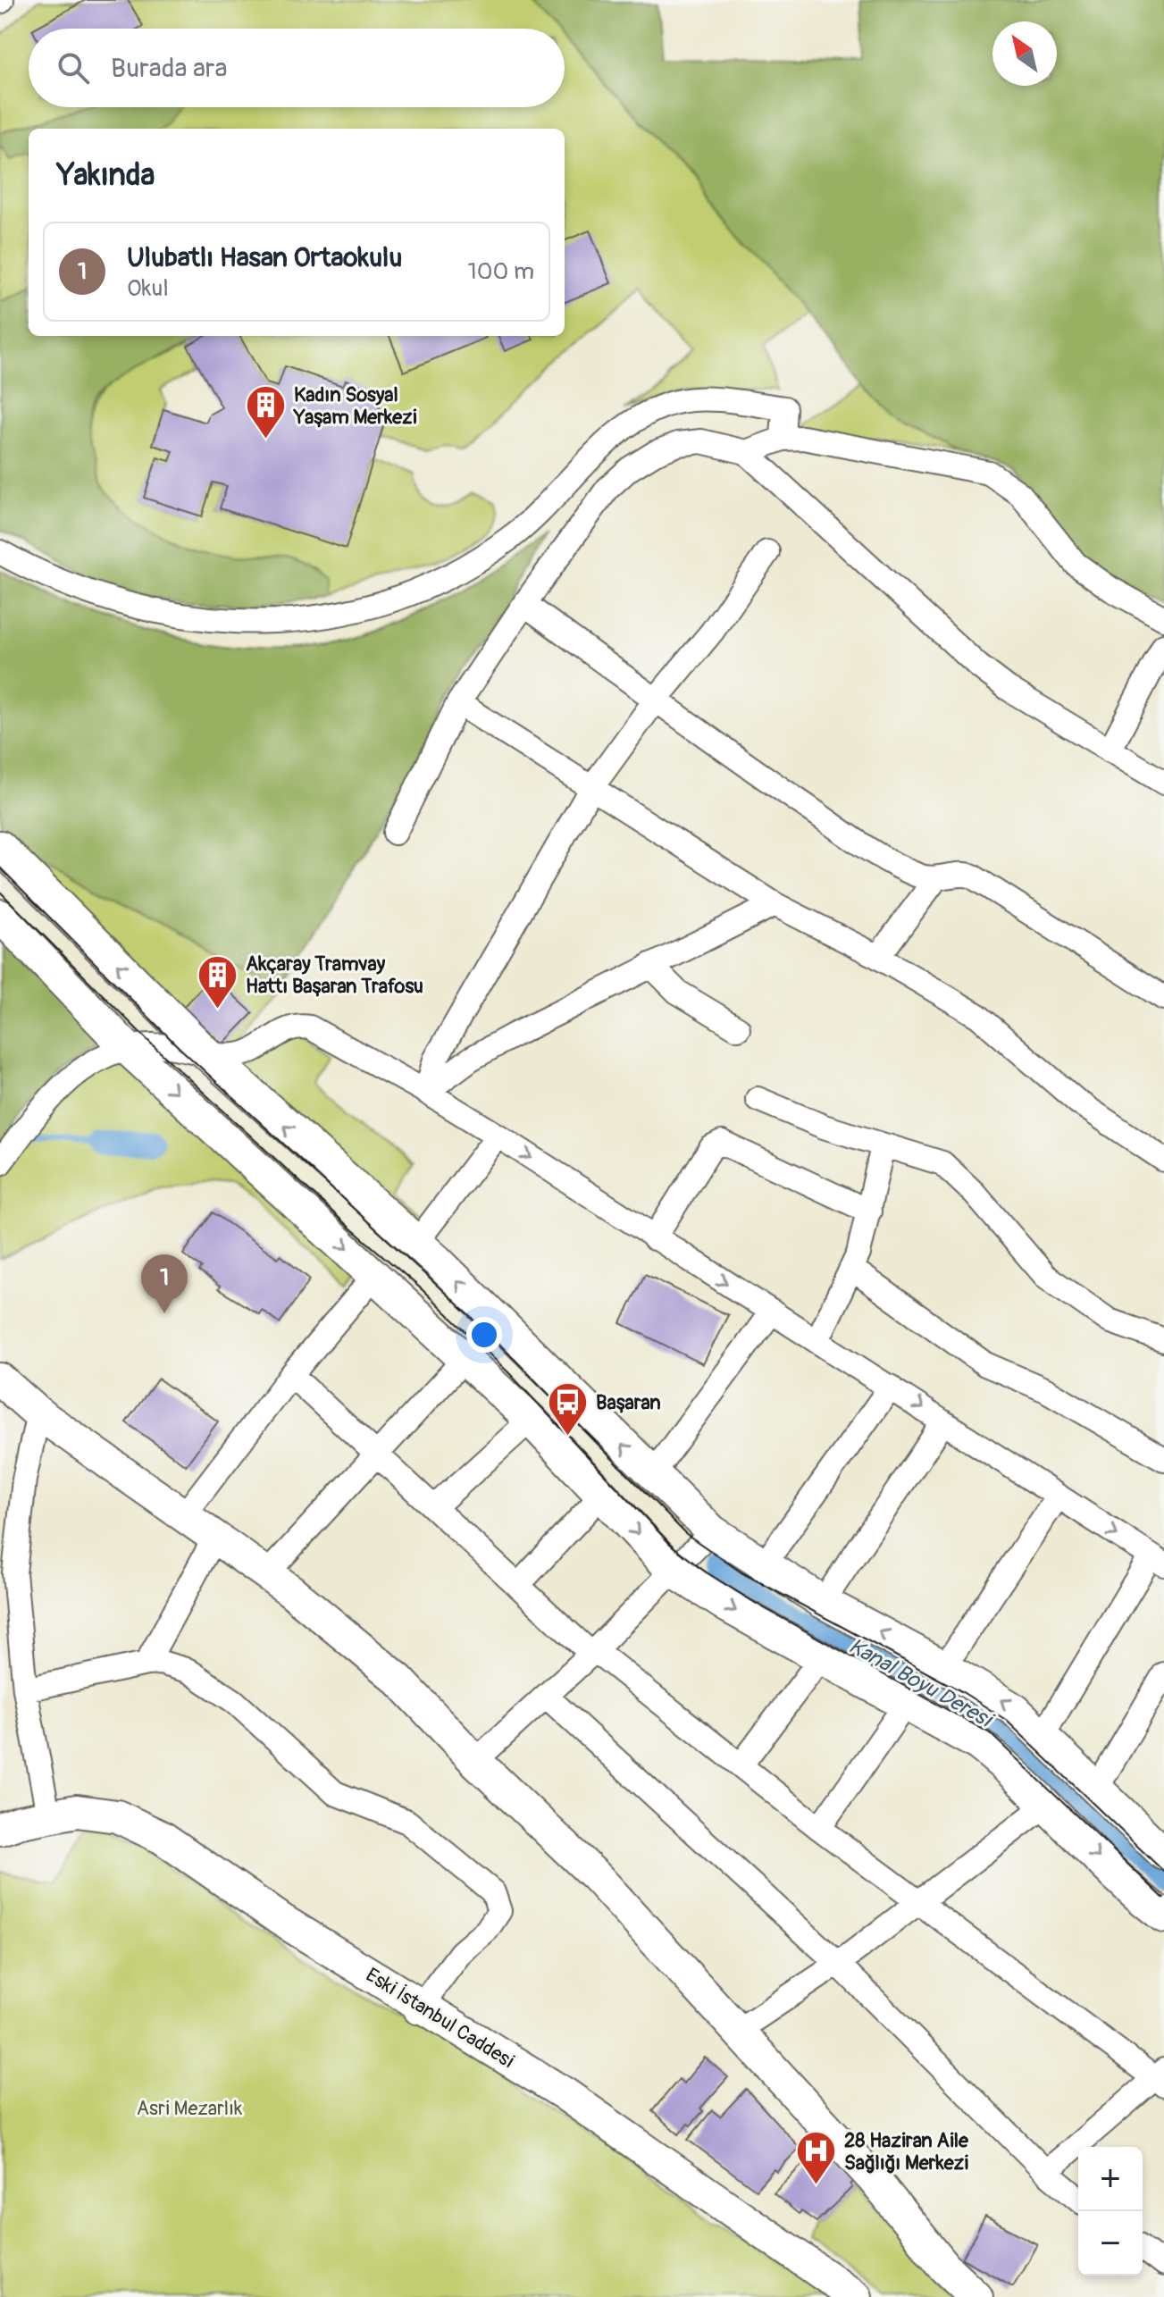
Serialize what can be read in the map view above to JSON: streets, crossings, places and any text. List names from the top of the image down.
{
  "streets": {
    "main road": ["Eski İstanbul Caddesi"]
  },
  "water": ["Kanal Boyu Deresi"],
  "parks": ["Asri Mezarlık"],
  "places": {
    "building": ["Kadın Sosyal Yaşam Merkezi", "Akçaray Tramvay Hattı Başaran Trafosu"],
    "bus stop": ["Başaran"],
    "hospital": ["28 Haziran Aile Sağlığı Merkezi"]
  },
  "north": "top left",
  "page": {
    "search": "Burada ara",
    "heading": "Yakında",
    "list": [
      {
        "mark": "1",
        "name": "Ulubatlı Hasan Ortaokulu",
        "note": "Okul",
        "value": "100 m"
      }
    ],
    "pins": "1",
    "map_buttons": ["+", "−"]
  }
}
